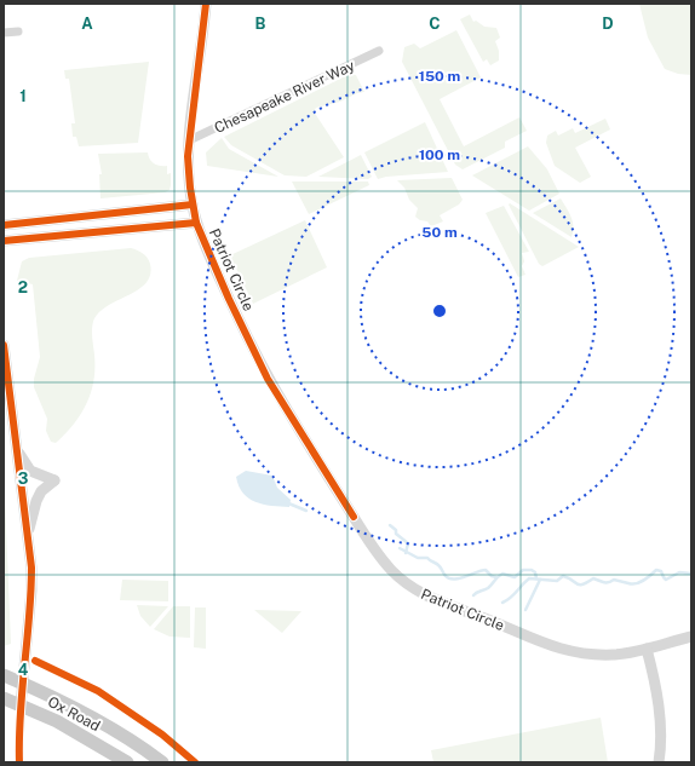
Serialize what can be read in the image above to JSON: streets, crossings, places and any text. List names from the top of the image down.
{
  "streets": {
    "main road": ["Ox Road"],
    "street": ["Chesapeake River Way", "Patriot Circle"]
  },
  "crossings": [
    ["Chesapeake River Way", "Patriot Circle"]
  ],
  "grid": {
    "columns": [
      "A",
      "B",
      "C",
      "D"
    ],
    "rows": [
      "1",
      "2",
      "3",
      "4"
    ]
  },
  "rings": ["150 m", "100 m", "50 m"]
}
